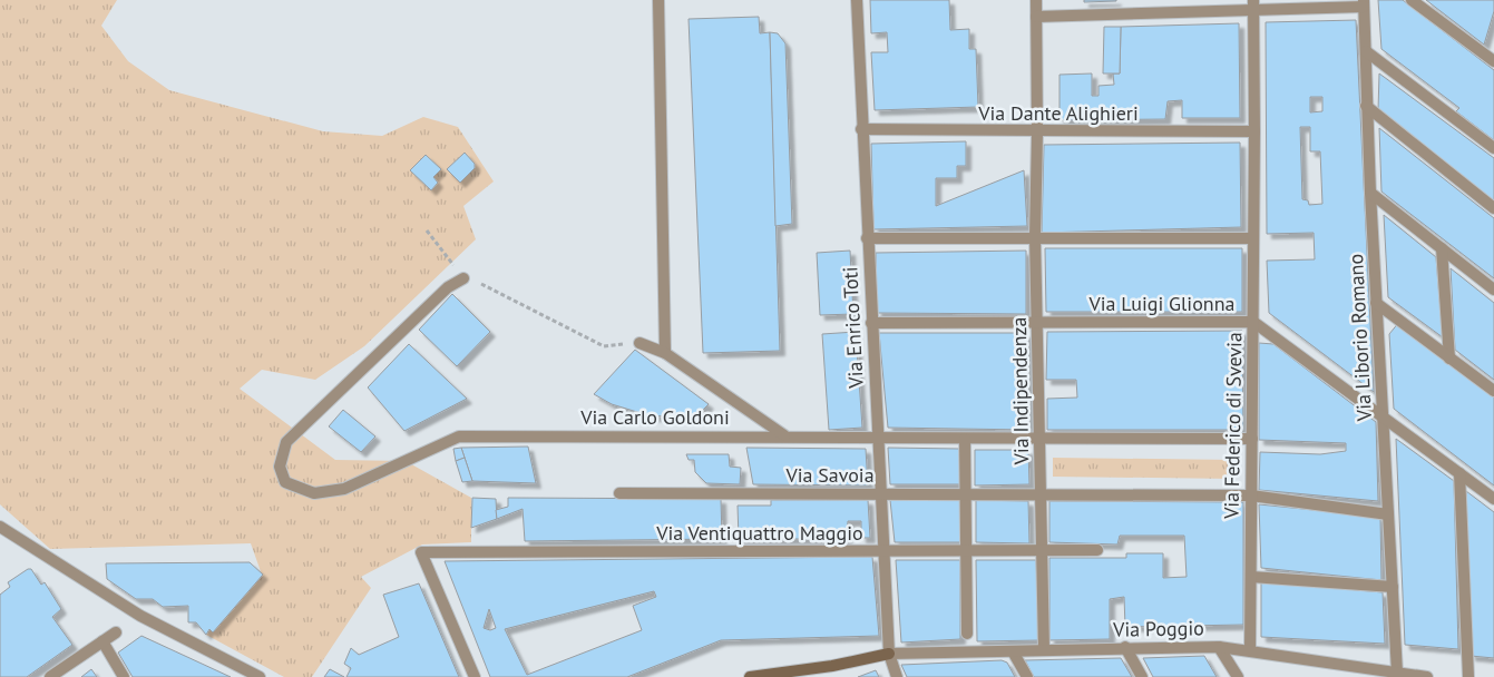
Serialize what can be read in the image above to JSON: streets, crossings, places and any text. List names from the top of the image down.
{
  "streets": {
    "street": [
      "Via Dante Alighieri",
      "Via Luigi Glionna",
      "Via Enrico Toti",
      "Via Liborio Romano",
      "Via Indipendenza",
      "Via Carlo Goldoni",
      "Via Federico di Svevia",
      "Via Savoia",
      "Via Ventiquattro Maggio",
      "Via Poggio"
    ]
  },
  "crossings": [
    ["Via Dante Alighieri", "Via Enrico Toti"],
    ["Via Dante Alighieri", "Via Indipendenza"],
    ["Via Dante Alighieri", "Via Federico di Svevia"],
    ["Via Luigi Glionna", "Via Enrico Toti"],
    ["Via Luigi Glionna", "Via Liborio Romano"],
    ["Via Luigi Glionna", "Via Indipendenza"],
    ["Via Luigi Glionna", "Via Federico di Svevia"],
    ["Via Enrico Toti", "Via Carlo Goldoni"],
    ["Via Enrico Toti", "Via Savoia"],
    ["Via Enrico Toti", "Via Ventiquattro Maggio"],
    ["Via Enrico Toti", "Via Poggio"],
    ["Via Liborio Romano", "Via Poggio"],
    ["Via Indipendenza", "Via Carlo Goldoni"],
    ["Via Indipendenza", "Via Savoia"],
    ["Via Indipendenza", "Via Ventiquattro Maggio"],
    ["Via Indipendenza", "Via Poggio"],
    ["Via Carlo Goldoni", "Via Federico di Svevia"],
    ["Via Federico di Svevia", "Via Savoia"],
    ["Via Federico di Svevia", "Via Poggio"]
  ]
}
